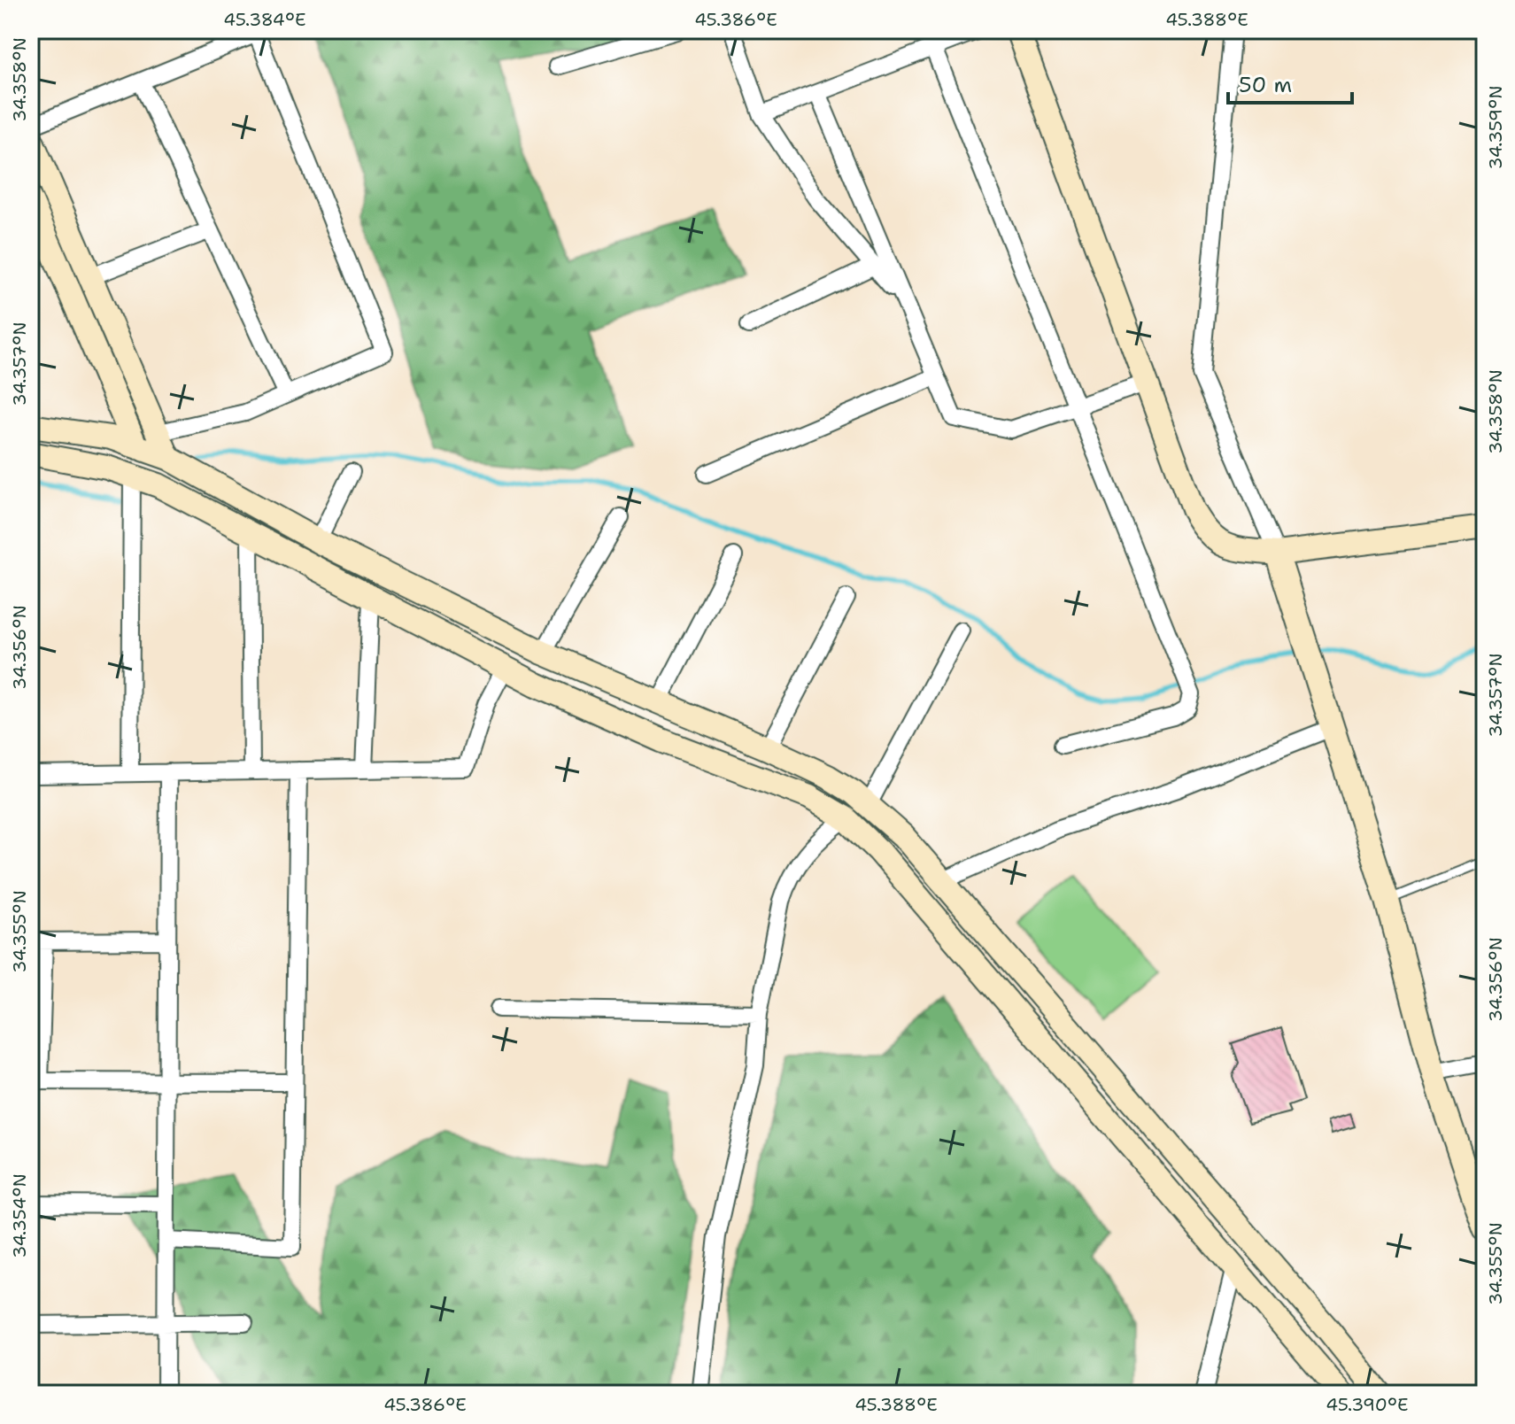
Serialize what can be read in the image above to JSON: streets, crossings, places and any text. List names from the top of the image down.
{
  "scale_bar": "50 m",
  "coordinates": [
    "45.384°E",
    "45.386°E",
    "45.388°E",
    "34.358°N",
    "34.359°N",
    "34.357°N",
    "34.356°N",
    "34.355°N",
    "34.354°N",
    "45.390°E"
  ]
}
